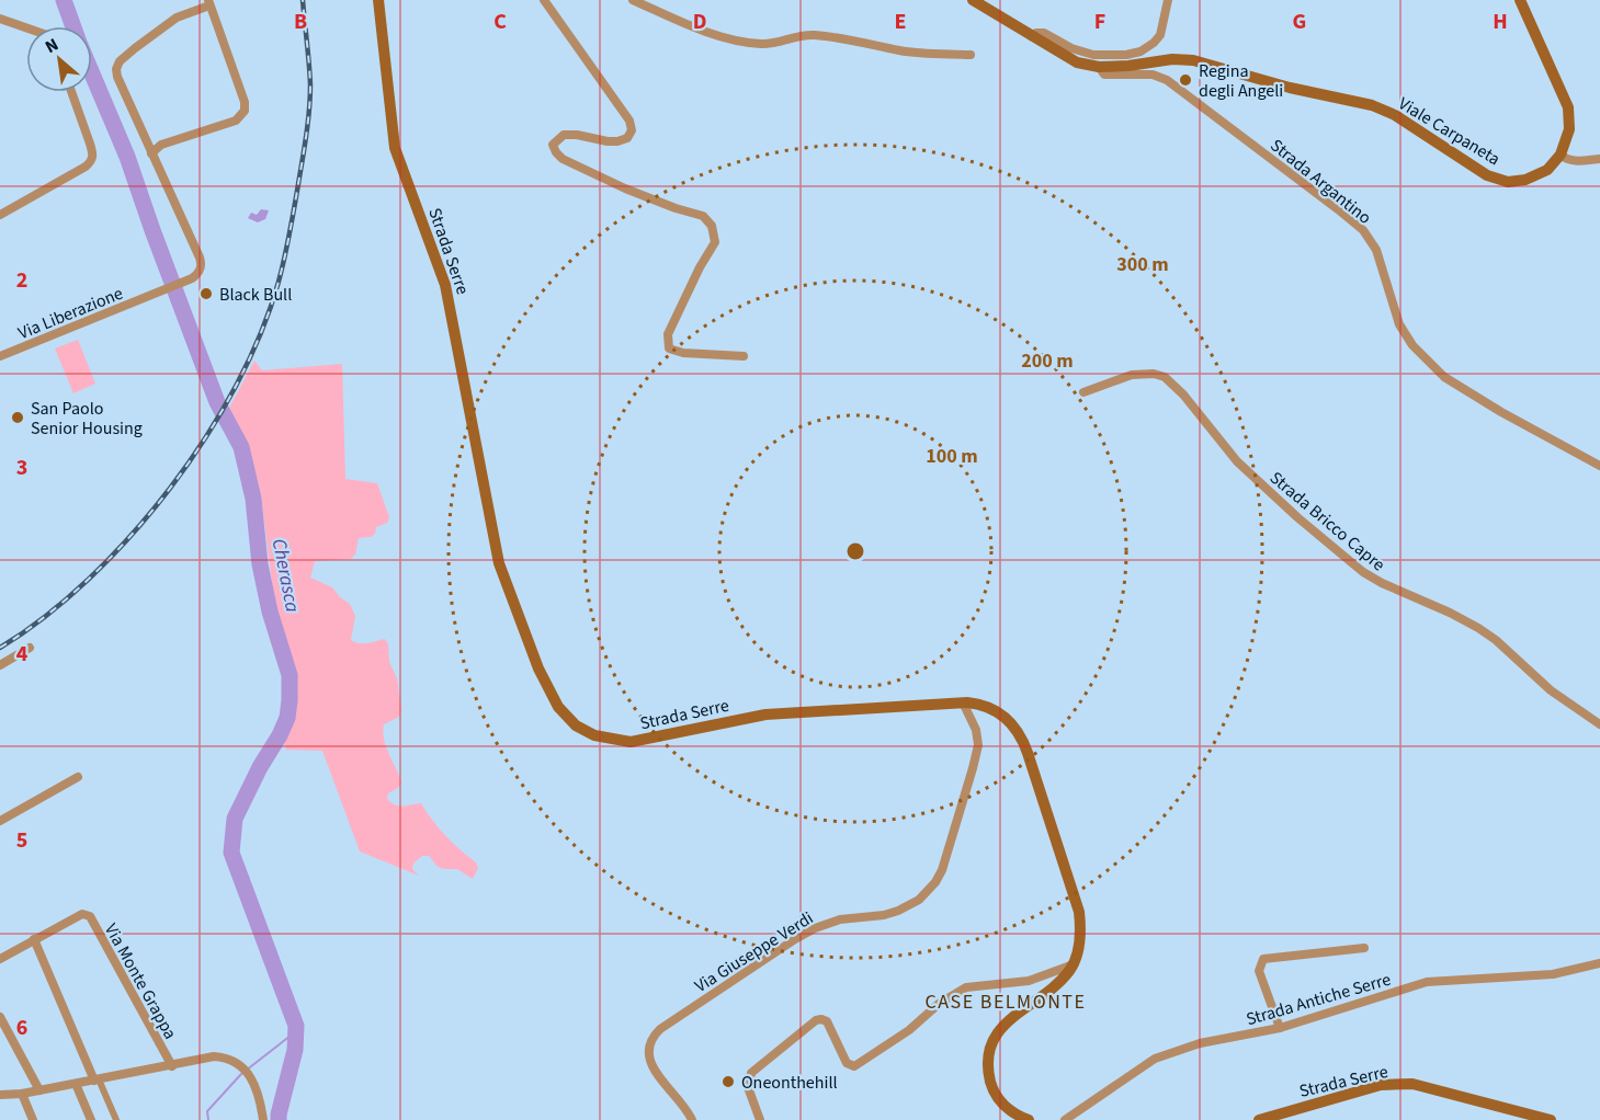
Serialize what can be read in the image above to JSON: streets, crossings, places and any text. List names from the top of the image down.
{
  "streets": {
    "main road": ["Viale Carpaneta", "Strada Serre"],
    "street": [
      "Strada Argantino",
      "Via Liberazione",
      "Strada Bricco Capre",
      "Via Giuseppe Verdi",
      "Via Monte Grappa",
      "Strada Antiche Serre"
    ]
  },
  "crossings": [
    ["Viale Carpaneta", "Strada Argantino"],
    ["Strada Serre", "Via Giuseppe Verdi"]
  ],
  "districts": ["CASE BELMONTE"],
  "water": ["Cherasca"],
  "places": [
    "Regina degli Angeli",
    "Black Bull",
    "San Paolo Senior Housing",
    "Oneonthehill"
  ],
  "north": "top left",
  "grid": {
    "columns": [
      "B",
      "C",
      "D",
      "E",
      "F",
      "G",
      "H"
    ],
    "rows": [
      "2",
      "3",
      "4",
      "5",
      "6"
    ]
  },
  "rings": ["300 m", "200 m", "100 m"]
}
